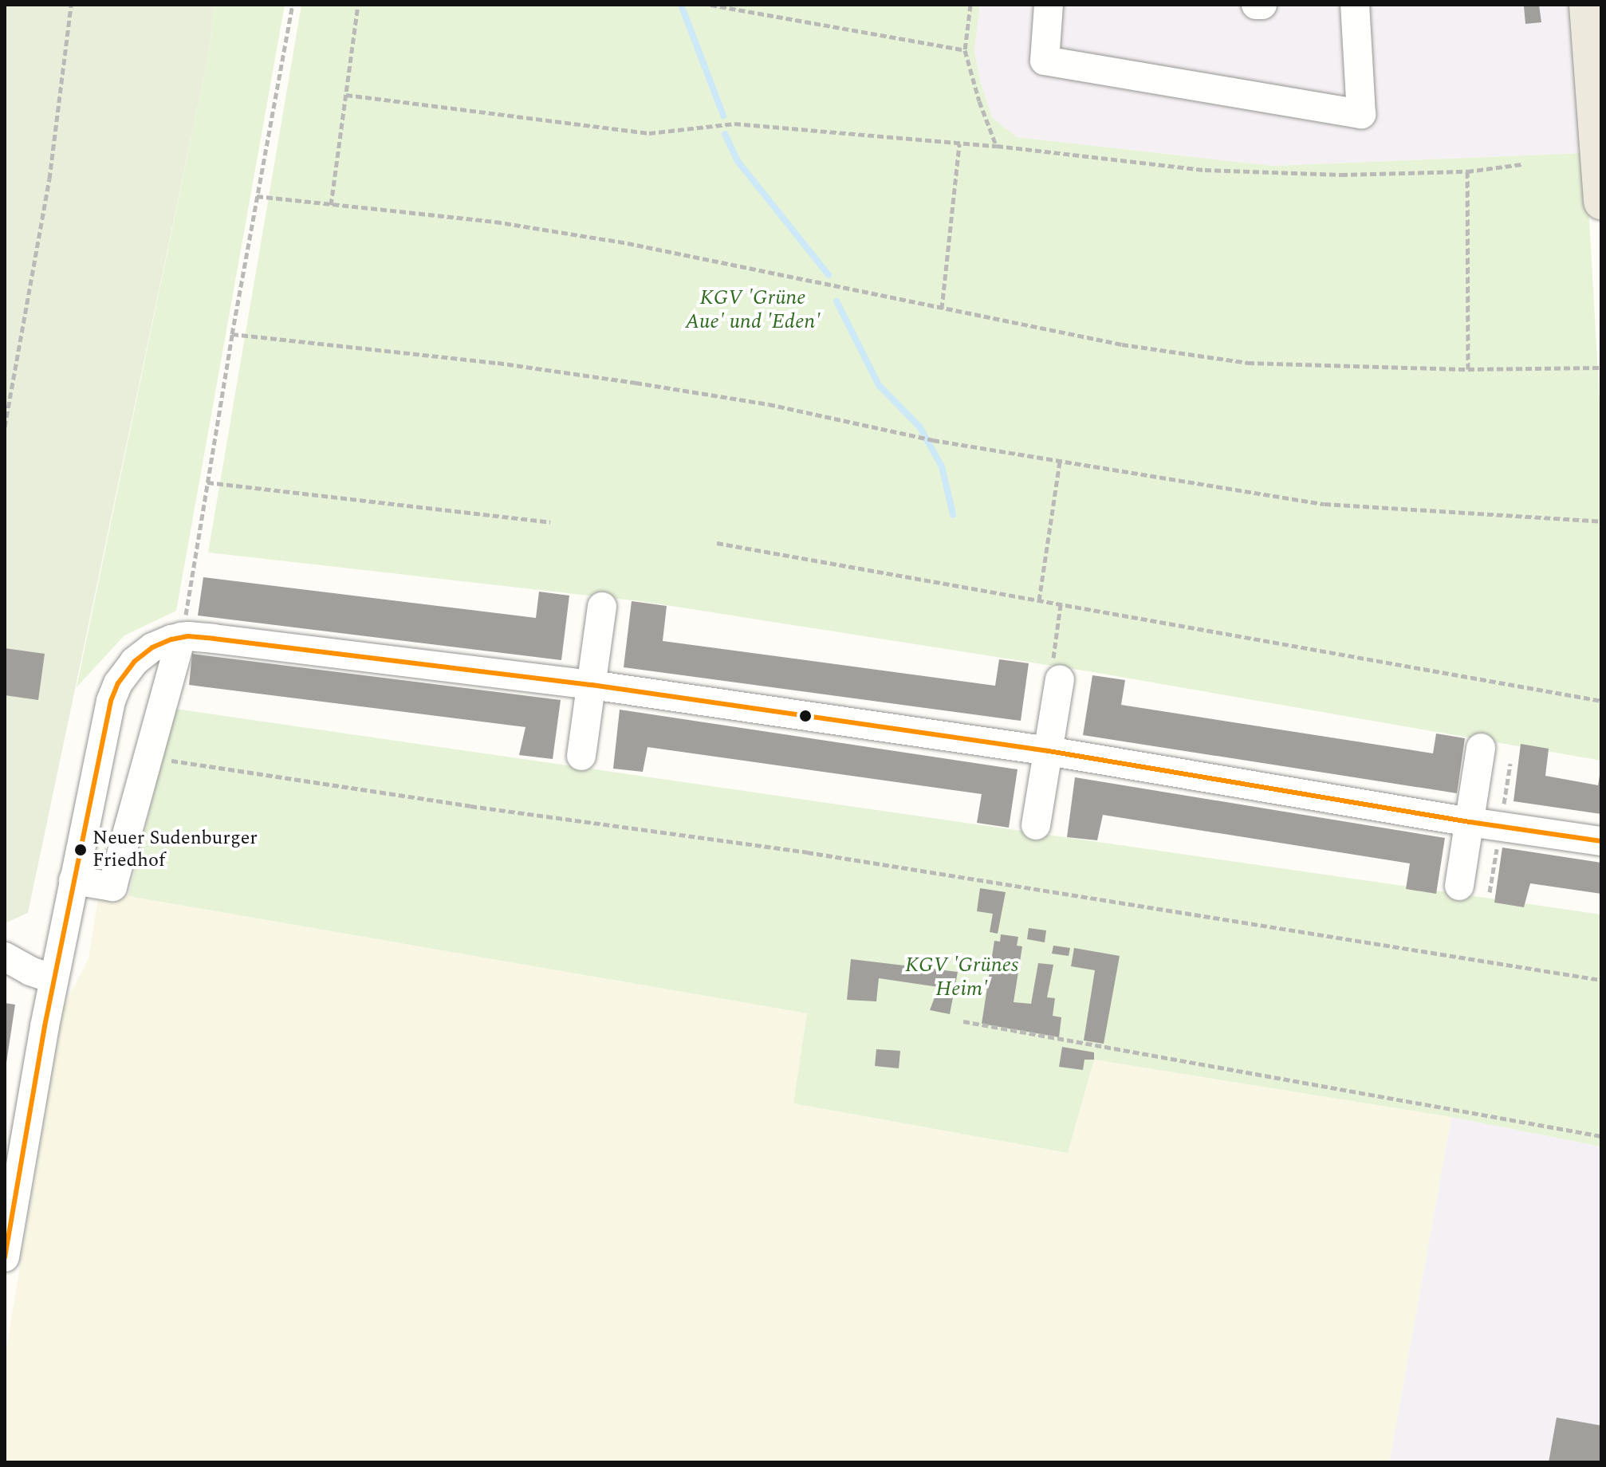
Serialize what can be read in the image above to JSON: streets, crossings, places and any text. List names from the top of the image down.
{
  "parks": ["KGV 'Grüne Aue' und 'Eden'", "KGV 'Grünes Heim'"],
  "places": ["Neuer Sudenburger Friedhof"]
}
